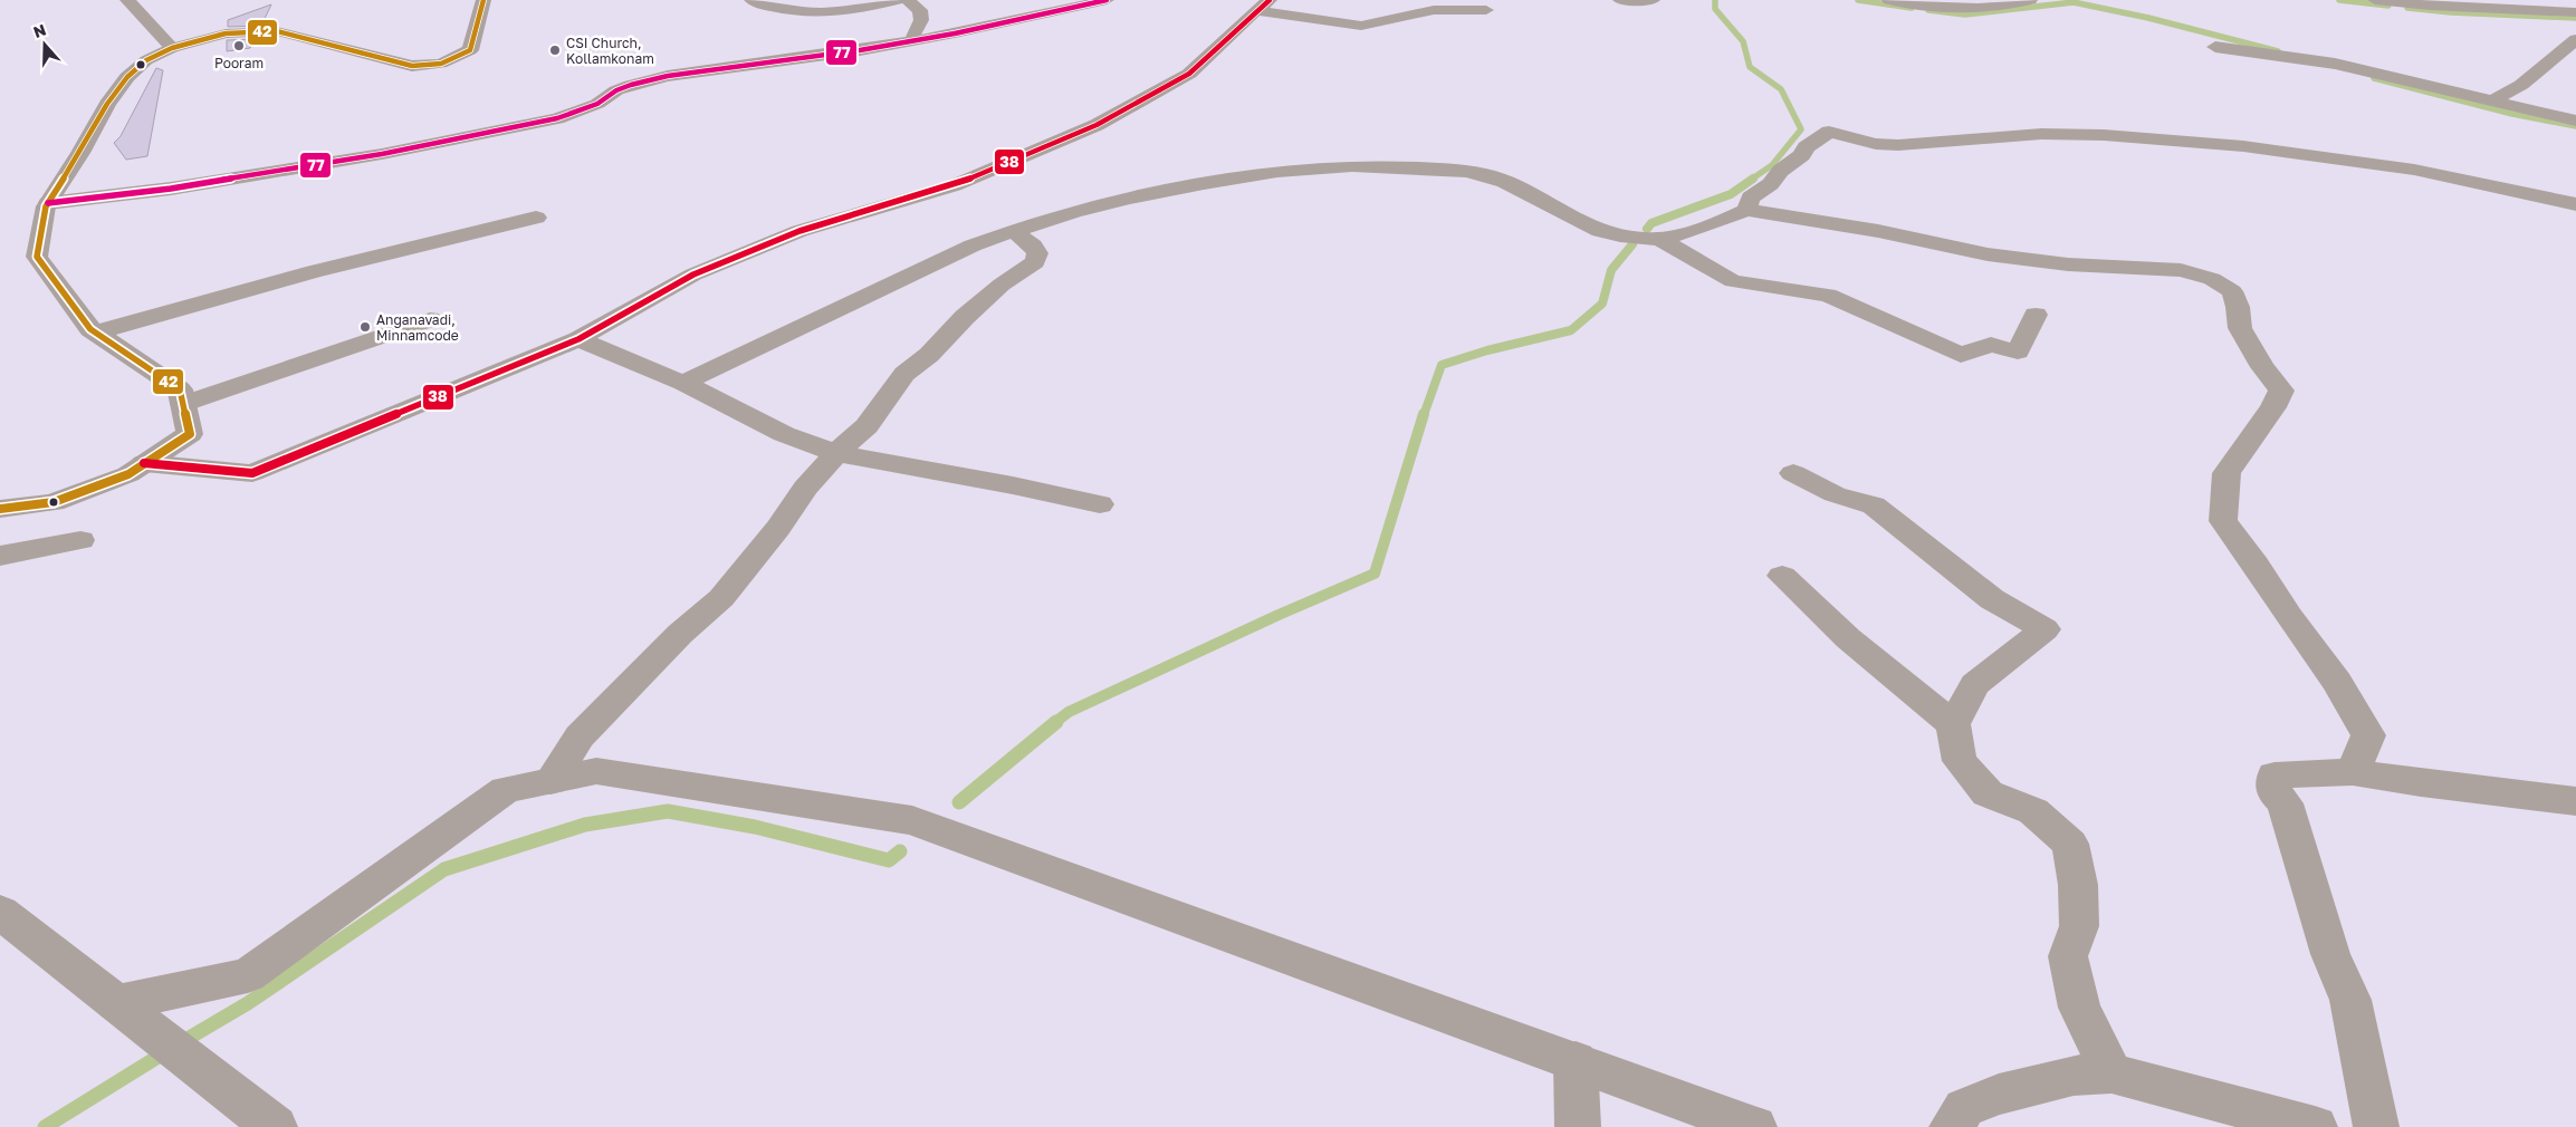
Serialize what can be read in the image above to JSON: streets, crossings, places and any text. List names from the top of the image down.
{
  "places": ["Pooram", "CSI Church, Kollamkonam", "Anganavadi, Minnamcode"],
  "lines": ["transit line 42", "transit line 77", "transit line 38"],
  "north": "top"
}
